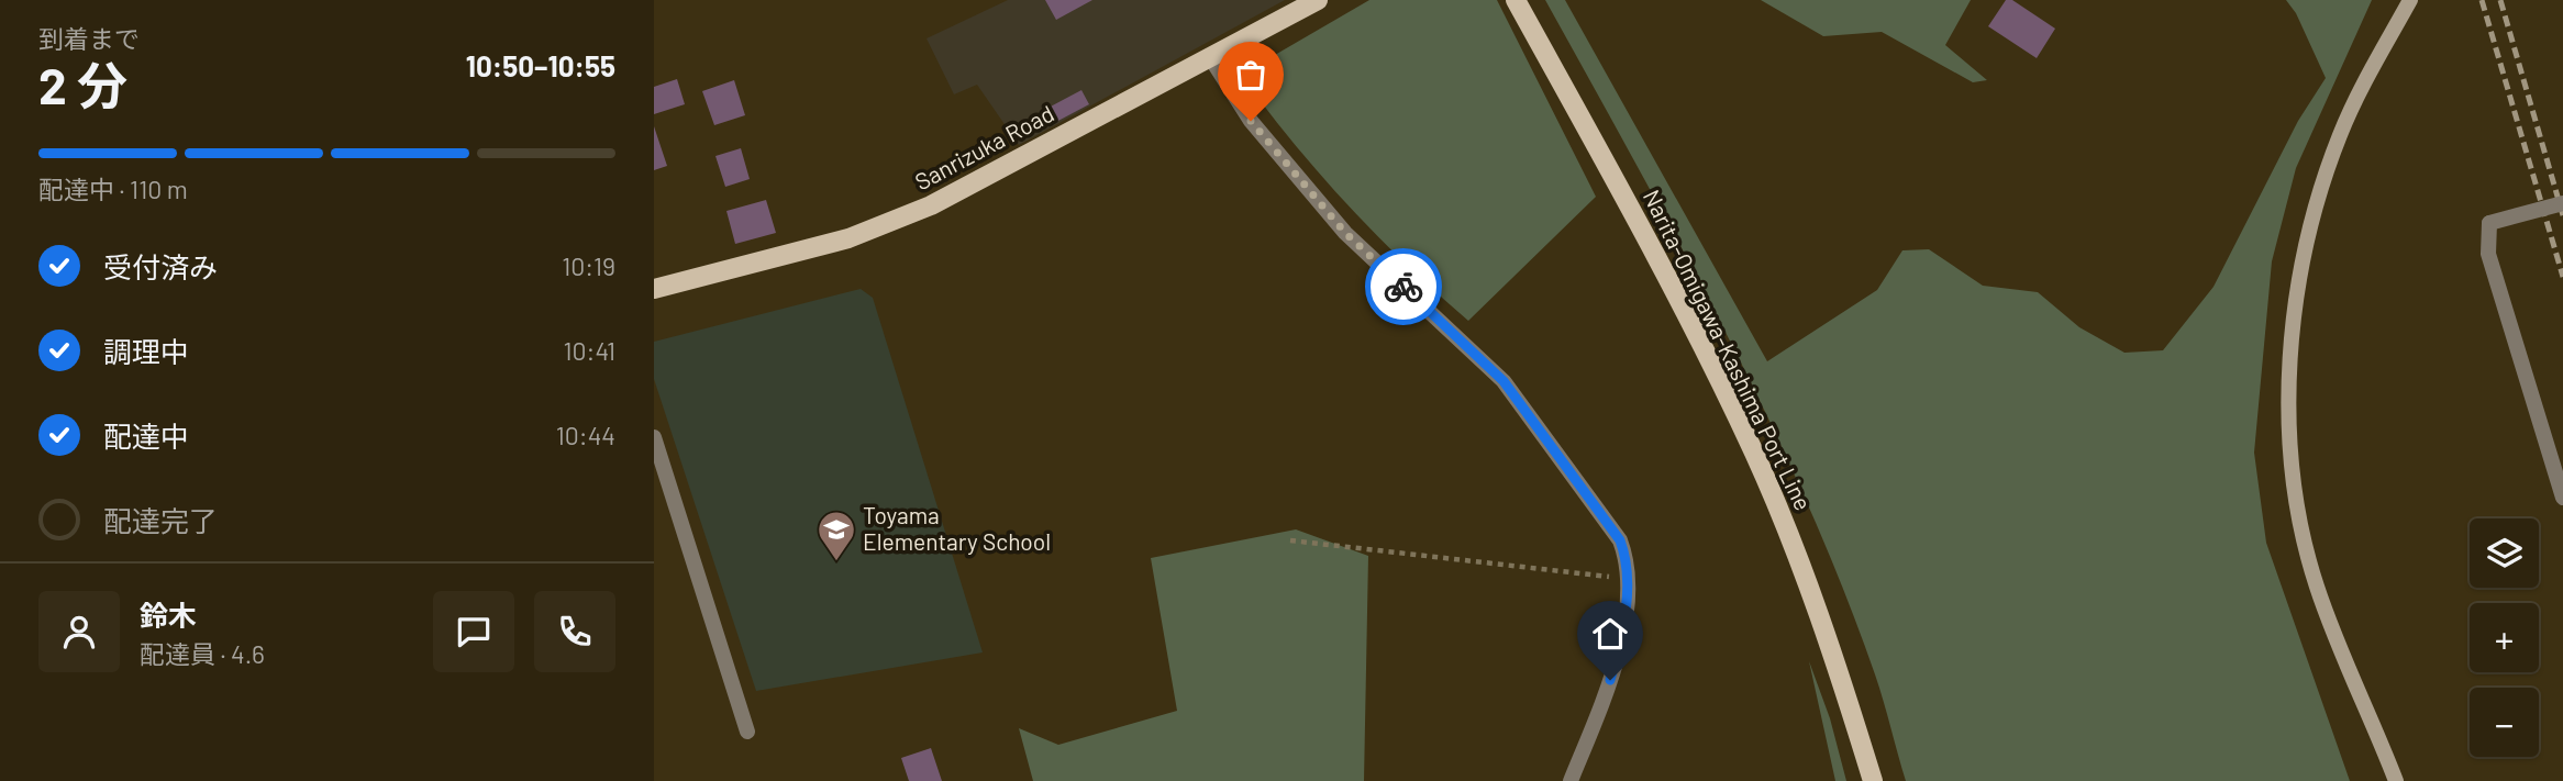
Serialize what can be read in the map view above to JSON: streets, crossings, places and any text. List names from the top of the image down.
{
  "streets": {
    "main road": ["Sanrizuka Road", "Narita-Omigawa-Kashima Port Line"]
  },
  "places": {
    "school or university": ["Toyama Elementary School"]
  },
  "page": {
    "heading": ["2 分", "到着まで", "10:50–10:55"],
    "panel": ["鈴木", "配達員 · 4.6"],
    "bar": "配達中 · 110 m",
    "list": [
      ["受付済み", "10:19"],
      ["調理中", "10:41"],
      ["配達中", "10:44"],
      "配達完了"
    ],
    "map_buttons": ["+", "−"]
  }
}
